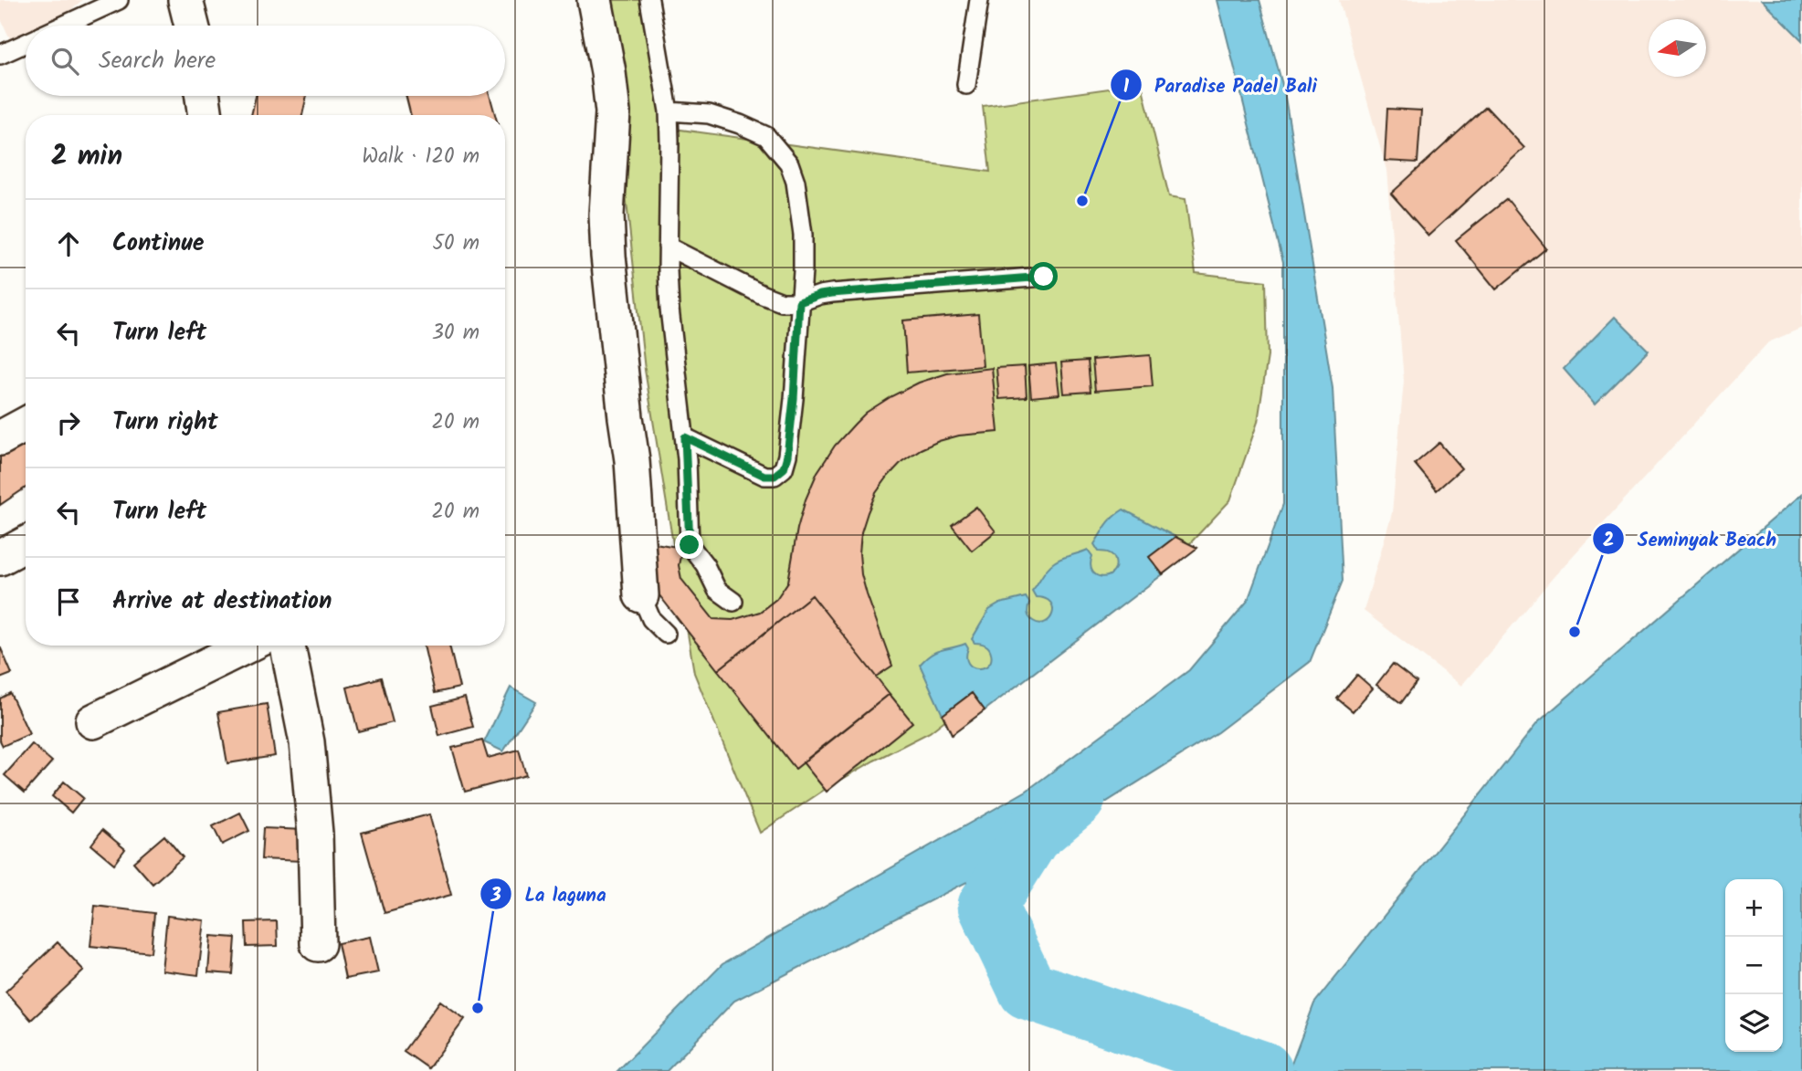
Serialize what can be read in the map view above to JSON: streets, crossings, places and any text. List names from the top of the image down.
{
  "places": ["Paradise Padel Bali", "Seminyak Beach", "La laguna"],
  "north": "left",
  "page": {
    "search": "Search here",
    "heading": ["2 min", "Walk · 120 m"],
    "list": [
      ["Continue", "50 m"],
      ["Turn left", "30 m"],
      ["Turn right", "20 m"],
      ["Turn left", "20 m"],
      "Arrive at destination"
    ],
    "map_buttons": ["+", "−"]
  }
}
